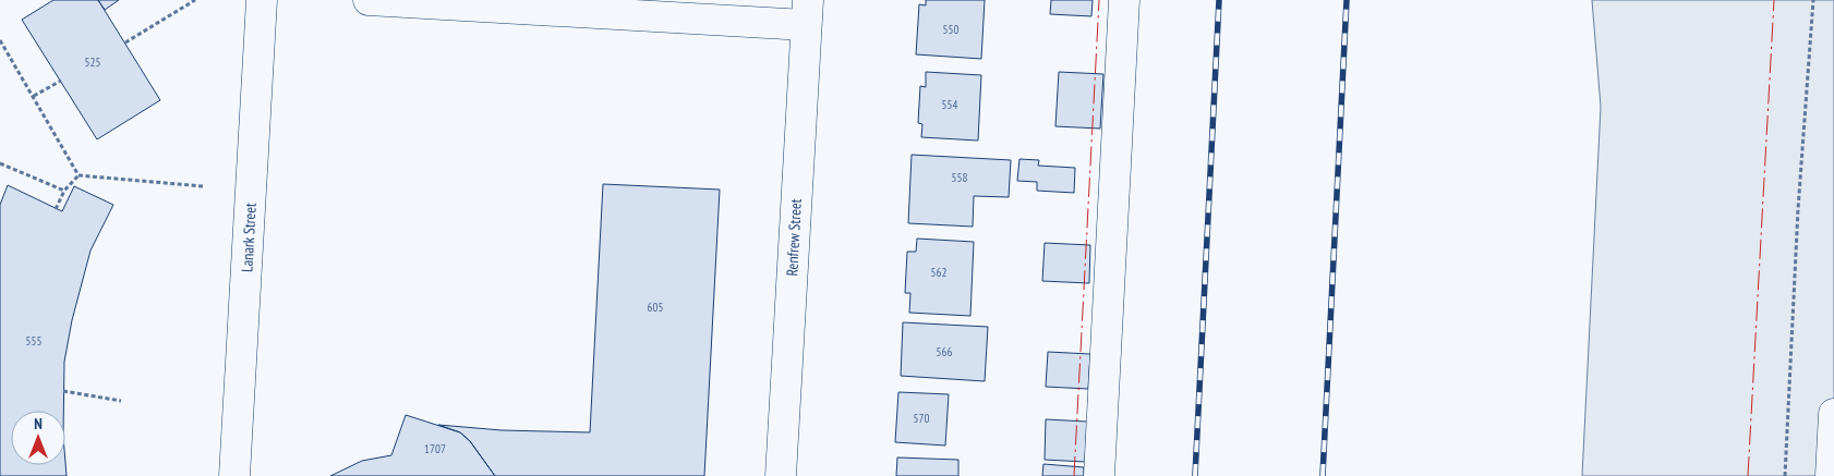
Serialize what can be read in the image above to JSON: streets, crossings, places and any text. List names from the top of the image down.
{
  "streets": {
    "street": ["Lanark Street", "Renfrew Street"]
  },
  "house_numbers": [
    "550",
    "525",
    "554",
    "558",
    "562",
    "605",
    "555",
    "566",
    "570",
    "1707"
  ],
  "north": "top"
}
